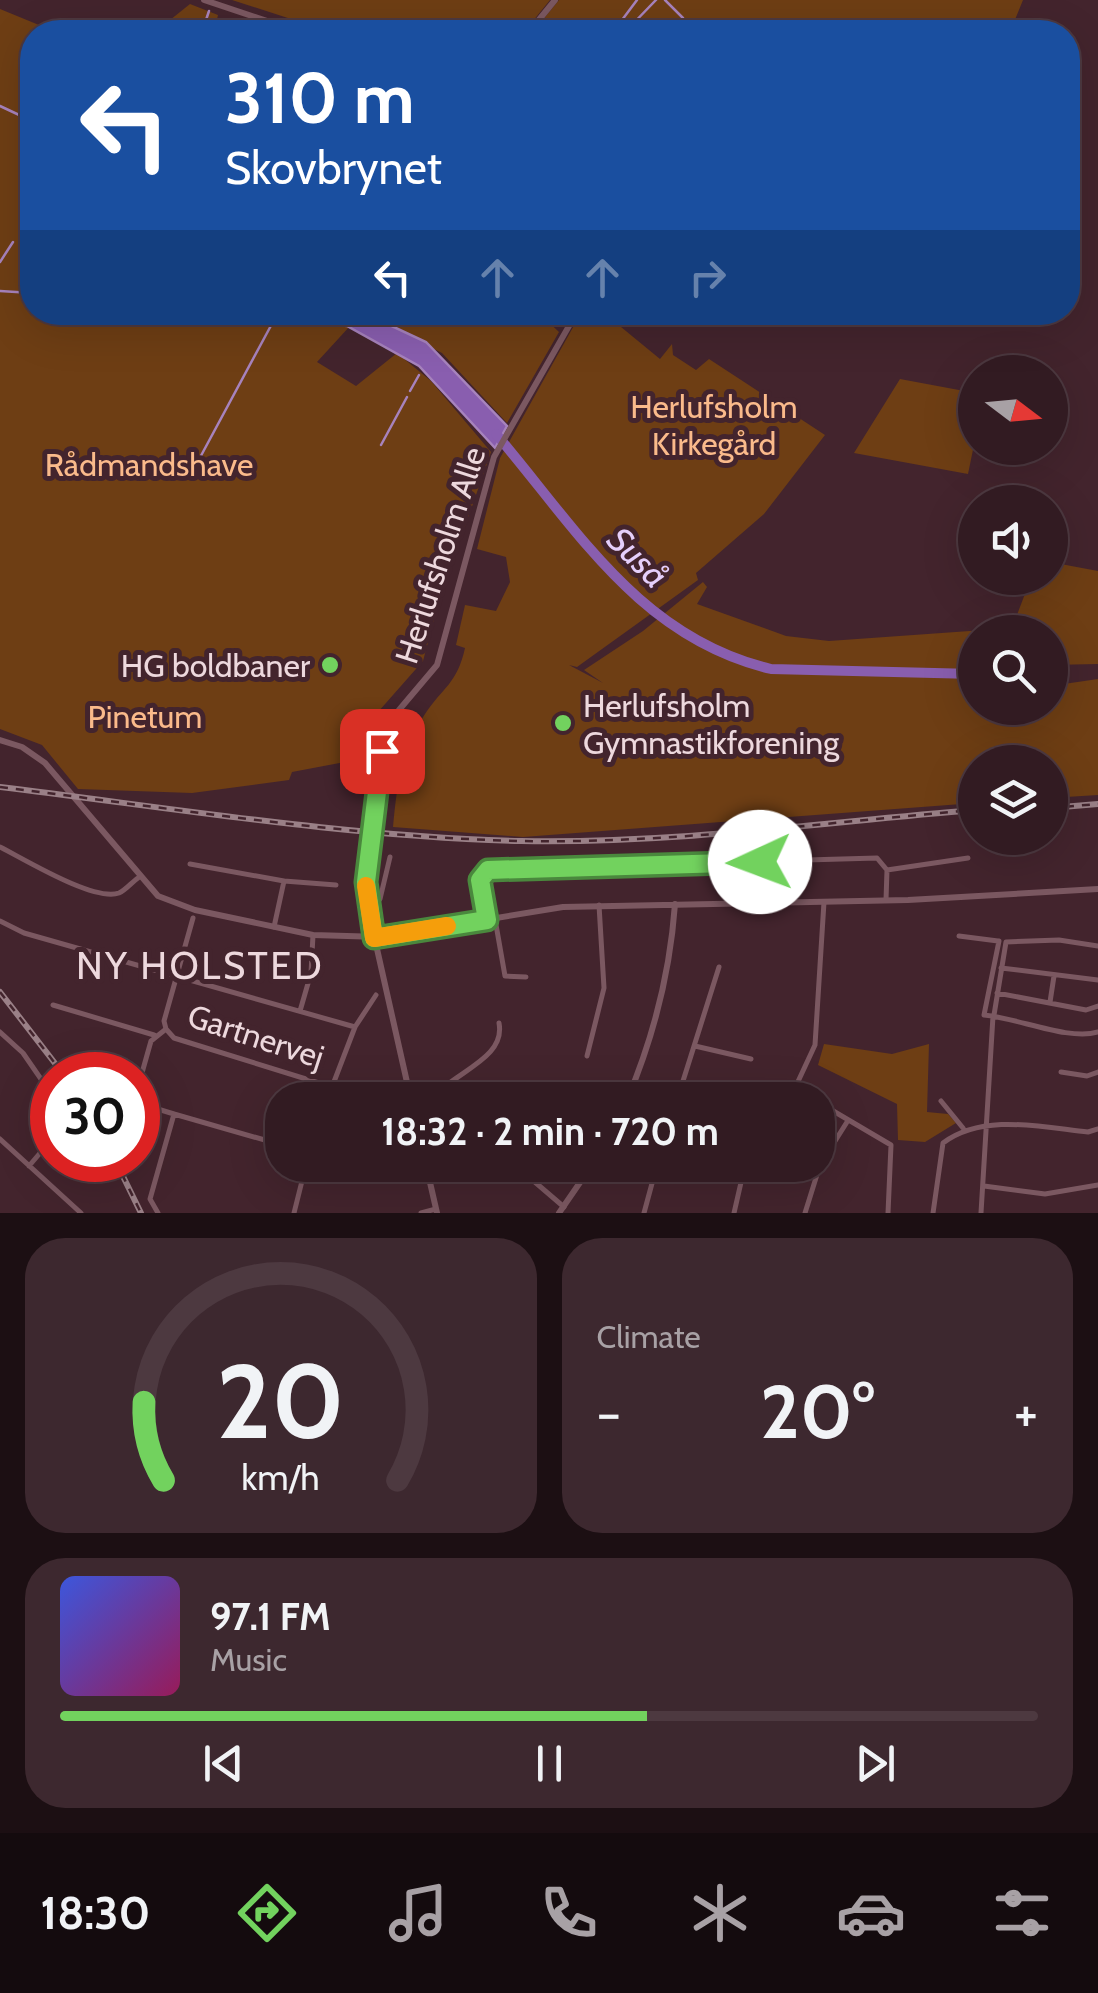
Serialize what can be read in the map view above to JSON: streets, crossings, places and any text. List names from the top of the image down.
{
  "streets": {
    "street": ["Herlufsholm Alle", "Gartnervej"]
  },
  "districts": ["NY HOLSTED"],
  "water": ["Suså"],
  "parks": ["Herlufsholm Kirkegård", "Rådmandshave", "Pinetum"],
  "places": ["HG boldbaner", "Herlufsholm Gymnastikforening"],
  "north": "right",
  "page": {
    "turn": ["310 m", "Skovbrynet"],
    "limit": "30",
    "trip": "18:32 · 2 min · 720 m",
    "tile": "Climate",
    "heat": ["−", "20°", "+"],
    "song": ["97.1 FM", "Music"],
    "tabs": "18:30",
    "gauge": ["20", "km/h"]
  }
}
